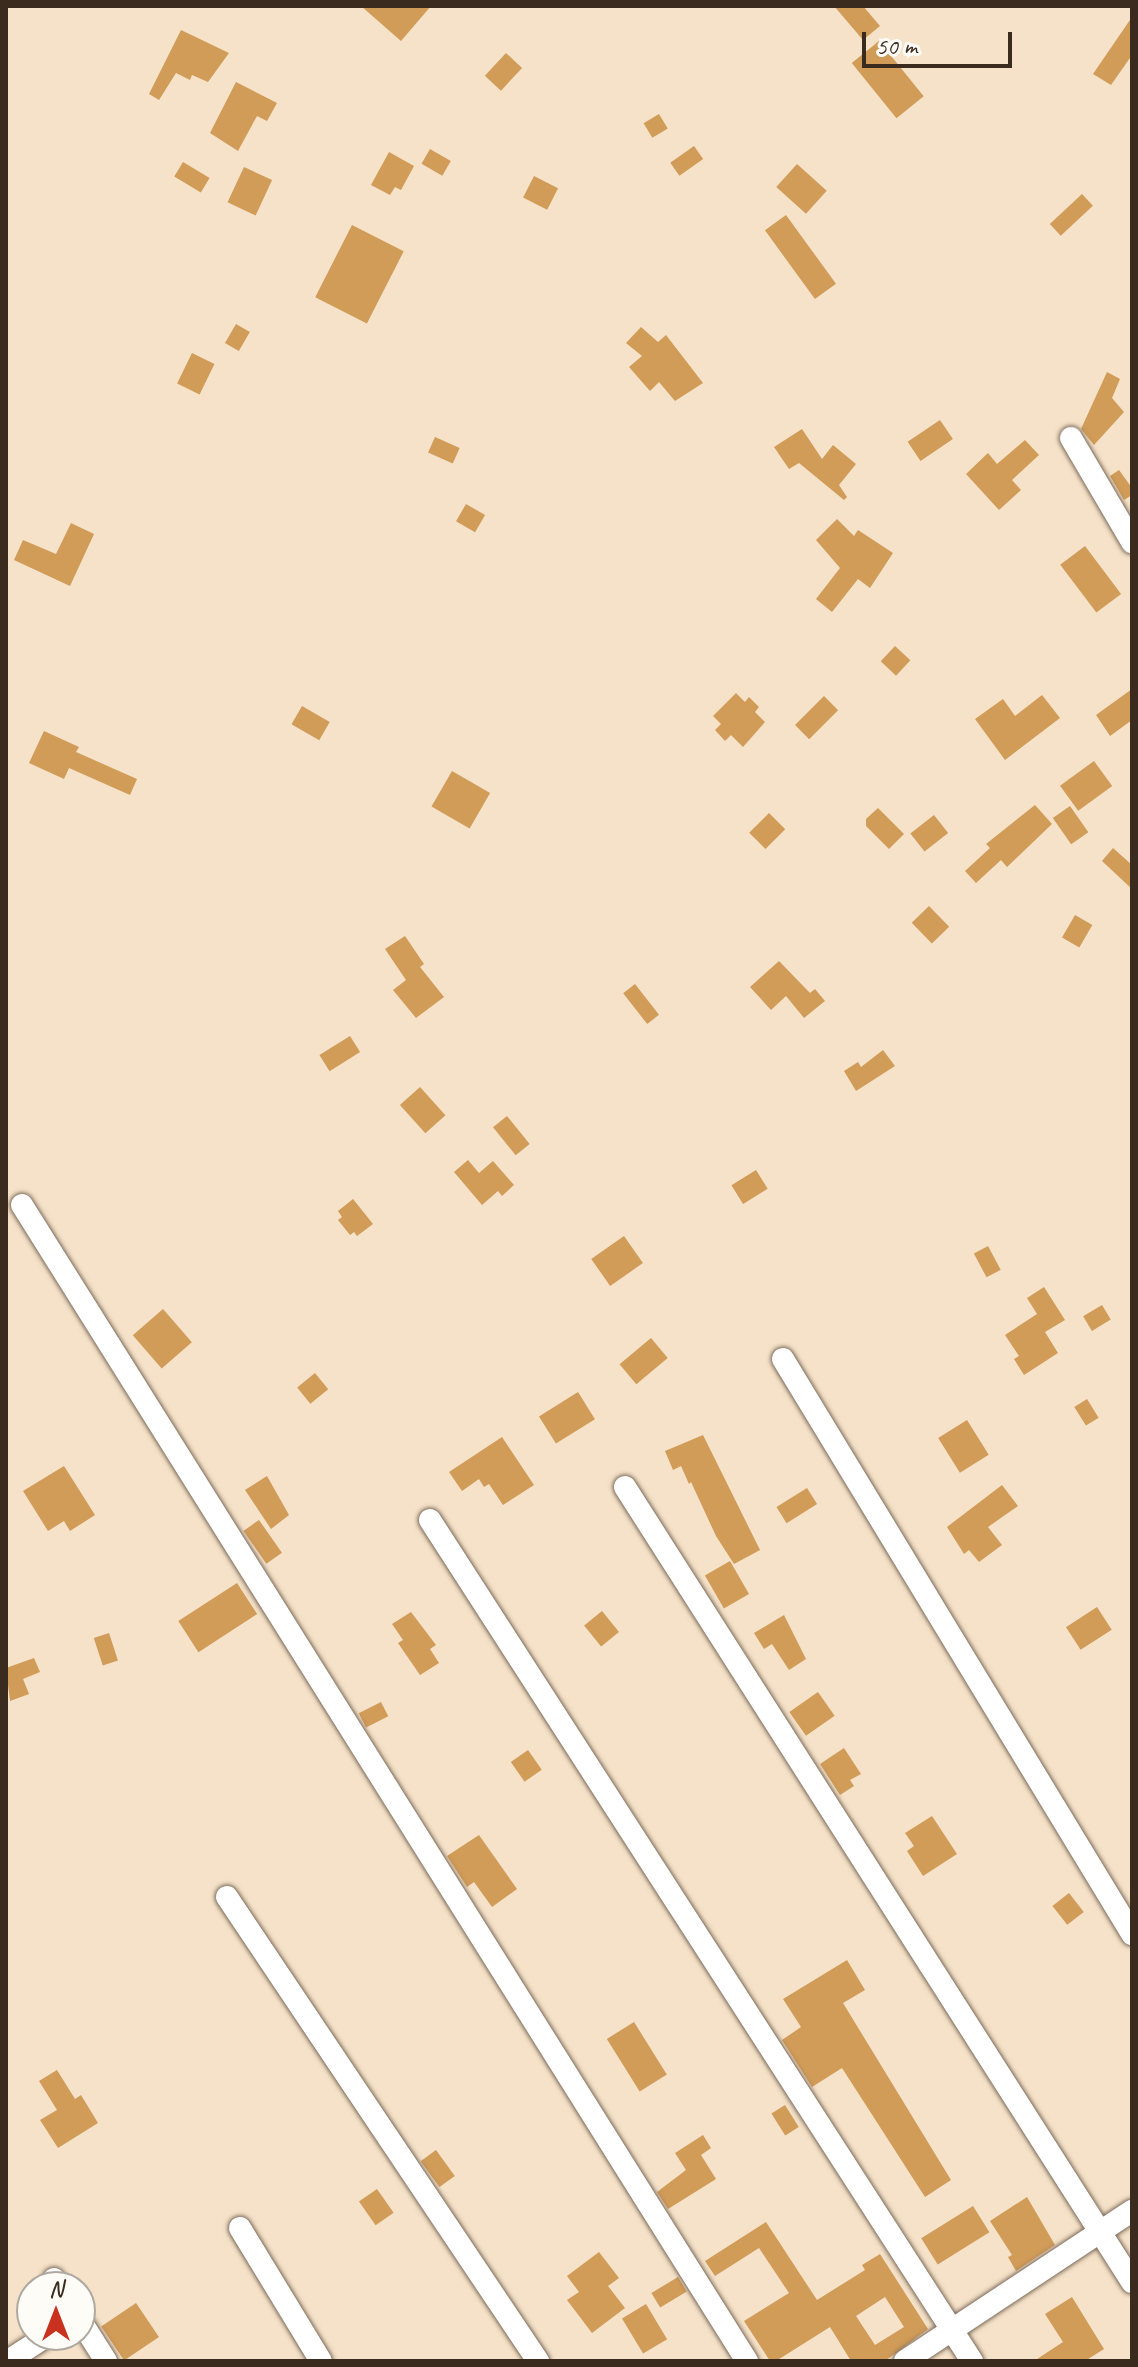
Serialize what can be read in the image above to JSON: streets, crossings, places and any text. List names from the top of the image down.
{
  "scale_bar": "50 m",
  "north": "top"
}
